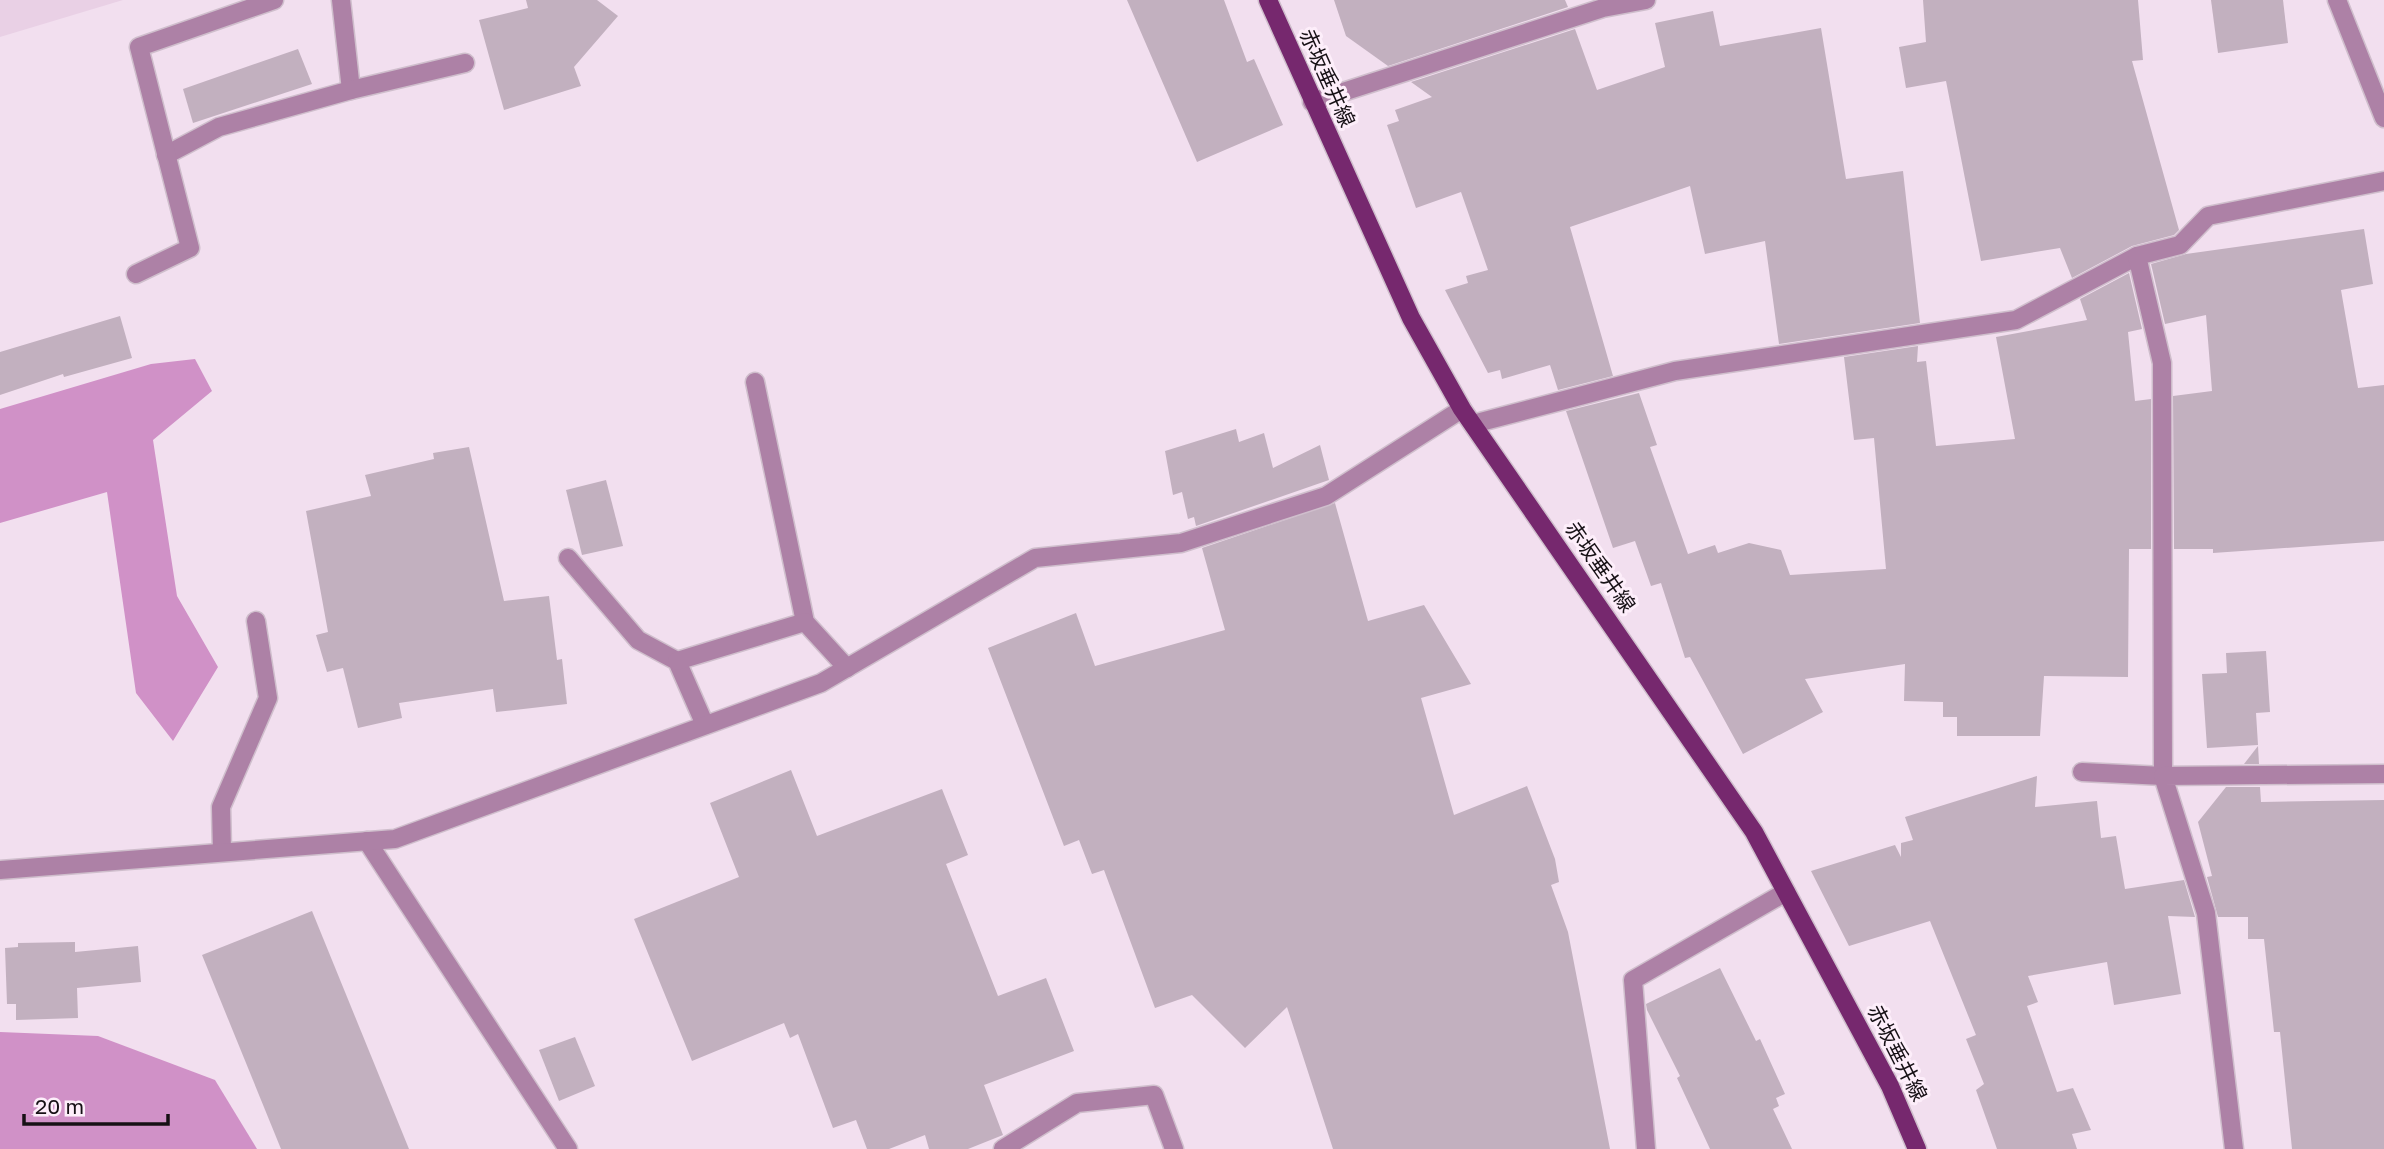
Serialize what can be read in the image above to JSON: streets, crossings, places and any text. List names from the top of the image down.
{
  "streets": {
    "main road": ["赤坂垂井線"]
  },
  "scale_bar": "20 m"
}
